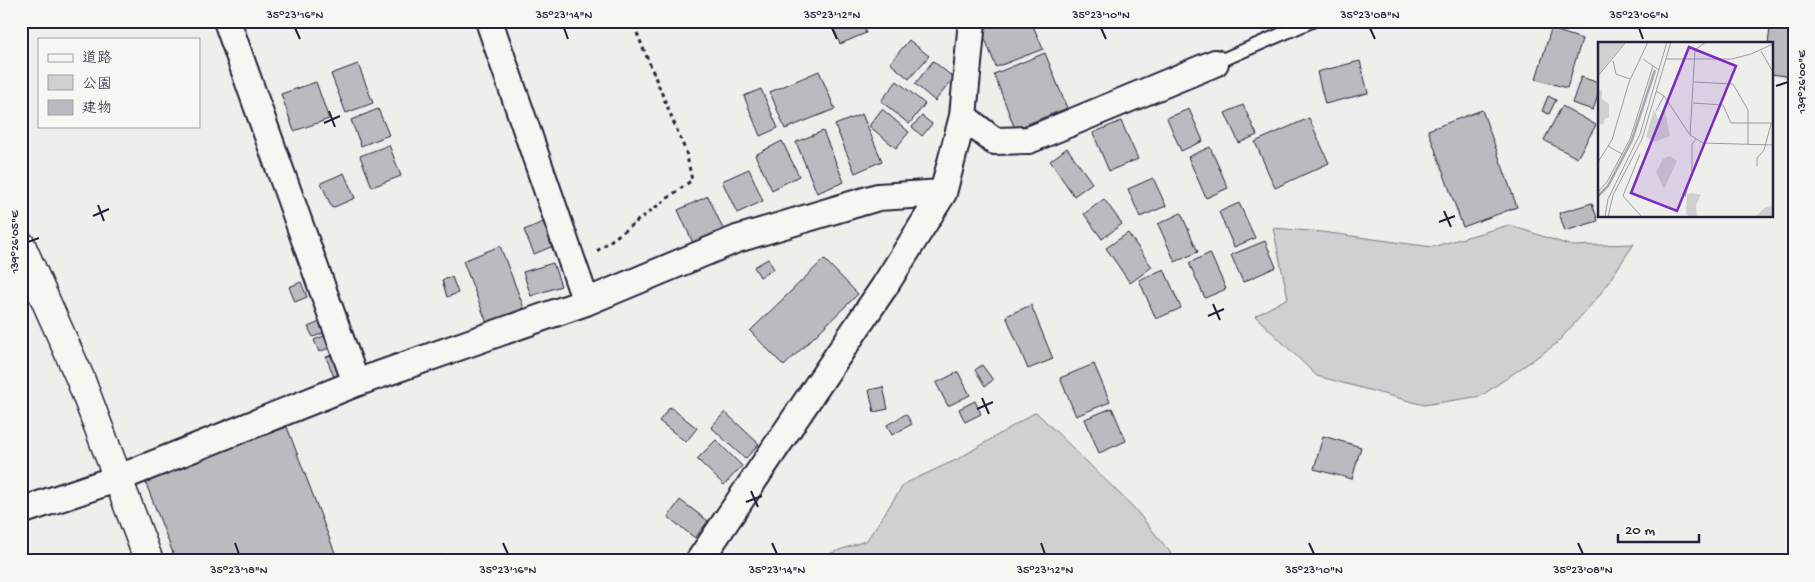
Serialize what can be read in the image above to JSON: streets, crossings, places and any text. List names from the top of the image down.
{
  "legend": ["道路", "公園", "建物"],
  "scale_bar": "20 m",
  "coordinates": [
    "35°23'16\"N",
    "35°23'14\"N",
    "35°23'12\"N",
    "35°23'10\"N",
    "35°23'08\"N",
    "35°23'06\"N",
    "139°26'00\"E",
    "139°26'05\"E",
    "35°23'18\"N"
  ]
}
